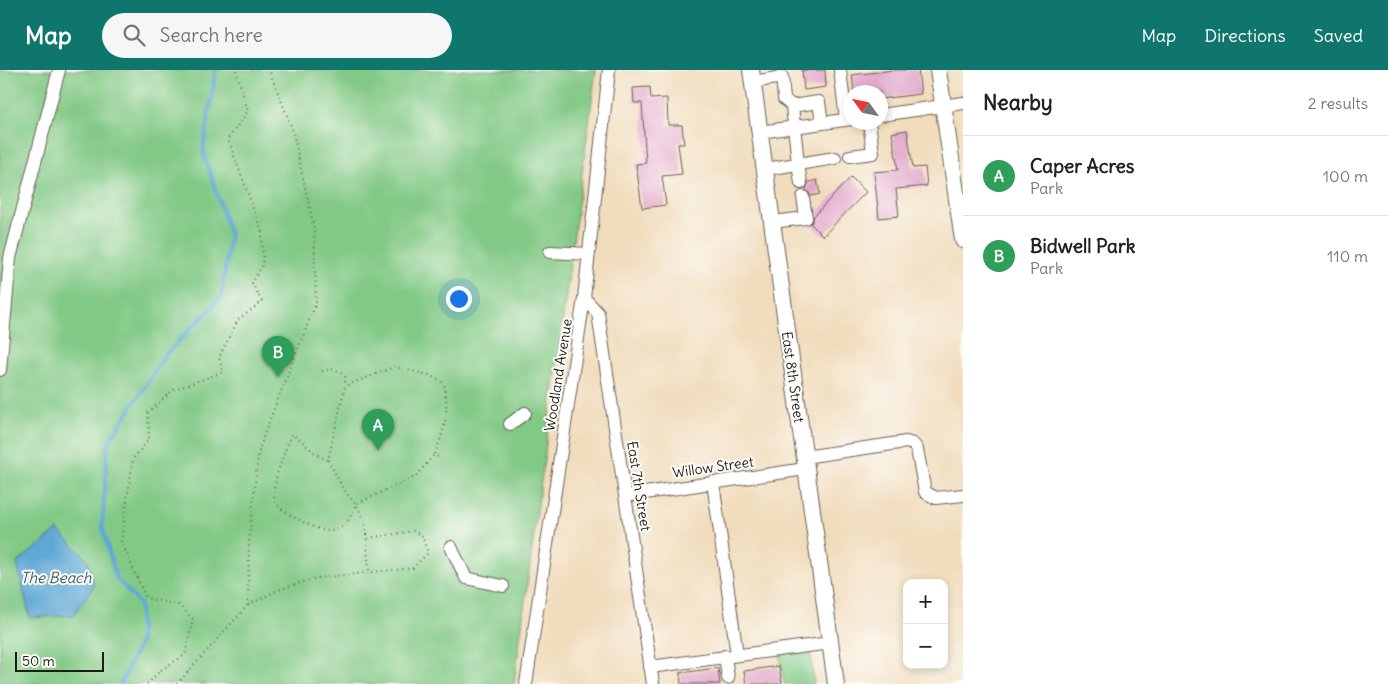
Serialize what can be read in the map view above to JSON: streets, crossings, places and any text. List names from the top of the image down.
{
  "streets": {
    "main road": ["East 8th Street"],
    "street": ["Woodland Avenue", "Willow Street", "East 7th Street"]
  },
  "crossings": [
    ["Woodland Avenue", "East 7th Street"],
    ["East 8th Street", "Willow Street"],
    ["Willow Street", "East 7th Street"]
  ],
  "water": ["The Beach"],
  "scale_bar": "50 m",
  "north": "top left",
  "page": {
    "header": "Map",
    "search": "Search here",
    "nav": ["Map", "Directions", "Saved"],
    "heading": ["Nearby", "2 results"],
    "list": [
      {
        "mark": "A",
        "name": "Caper Acres",
        "note": "Park",
        "value": "100 m"
      },
      {
        "mark": "B",
        "name": "Bidwell Park",
        "note": "Park",
        "value": "110 m"
      }
    ],
    "pins": ["B", "A"],
    "map_buttons": ["+", "−"],
    "scale": "50 m"
  }
}
